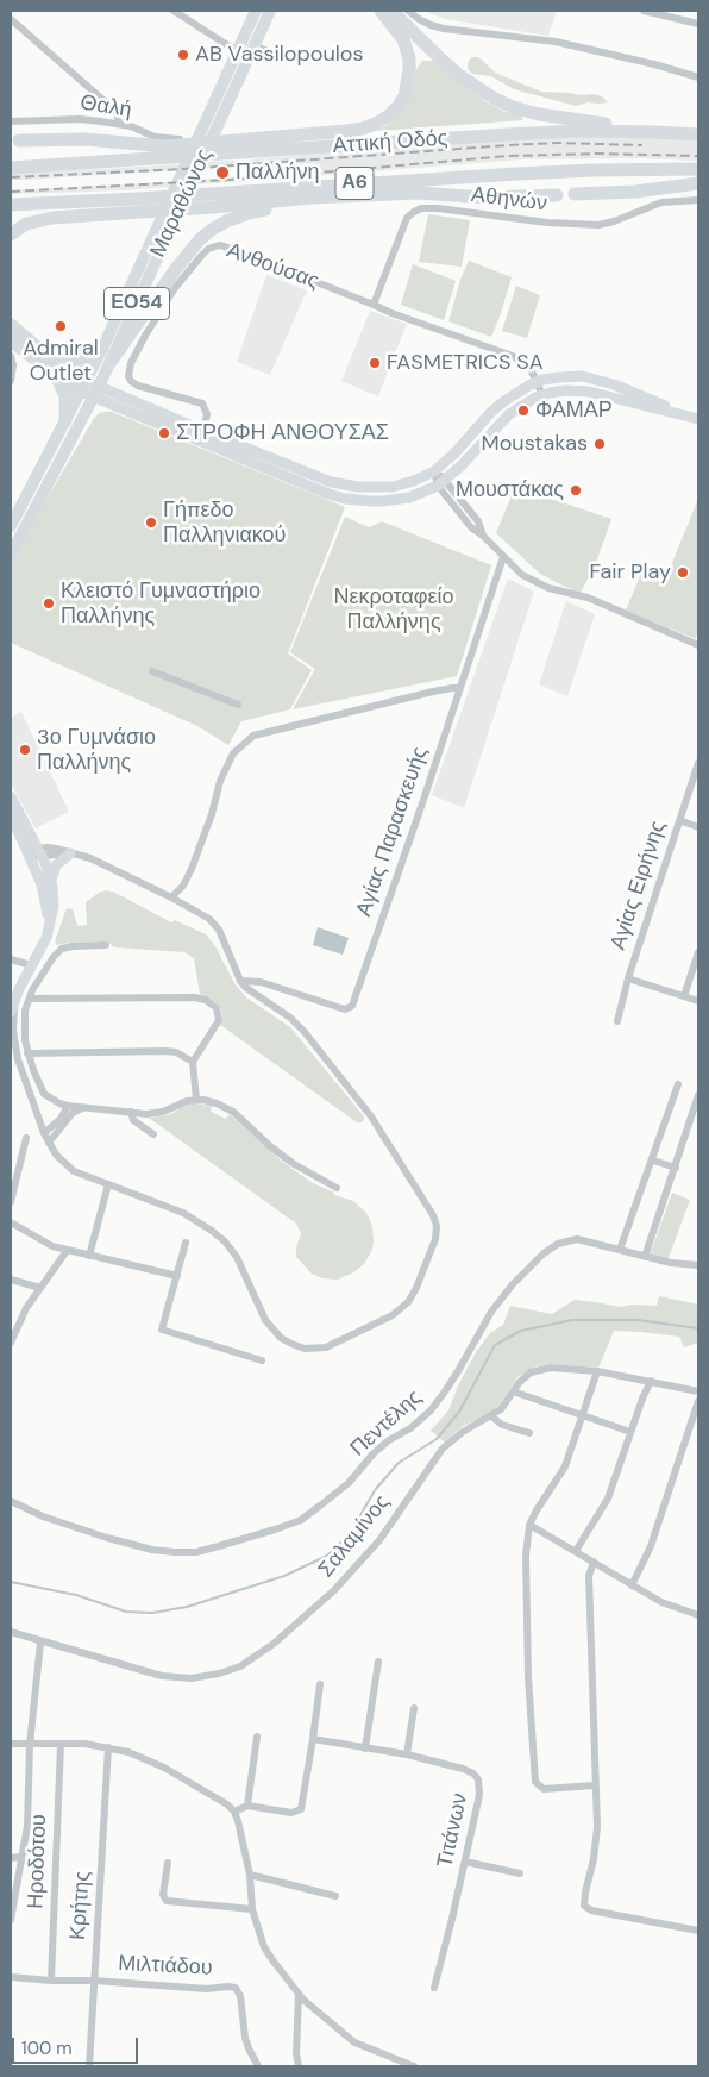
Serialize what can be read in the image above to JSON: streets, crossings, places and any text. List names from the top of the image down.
{
  "streets": {
    "highway": ["Αττική Οδός", "Α6"],
    "main road": ["Μαραθώνος", "ΕΟ54"],
    "street": [
      "Θαλή",
      "Αθηνών",
      "Ανθούσας",
      "Αγίας Παρασκευής",
      "Αγίας Ειρήνης",
      "Πεντέλης",
      "Σαλαμίνος",
      "Τιτάνων",
      "Ηροδότου",
      "Κρήτης",
      "Μιλτιάδου"
    ]
  },
  "crossings": [
    ["Θαλή", "Μαραθώνος"],
    ["Αθηνών", "Ανθούσας"],
    ["Ηροδότου", "Μιλτιάδου"],
    ["Κρήτης", "Μιλτιάδου"]
  ],
  "parks": ["Νεκροταφείο Παλλήνης"],
  "places": [
    "AB Vassilopoulos",
    "Παλλήνη",
    "Admiral Outlet",
    "FASMETRICS SA",
    "ΦΑΜΑΡ",
    "ΣΤΡΟΦΗ ΑΝΘΟΥΣΑΣ",
    "Moustakas",
    "Μουστάκας",
    "Γήπεδο Παλληνιακού",
    "Fair Play",
    "Κλειστό Γυμναστήριο Παλλήνης",
    "3ο Γυμνάσιο Παλλήνης"
  ],
  "scale_bar": "100 m"
}
